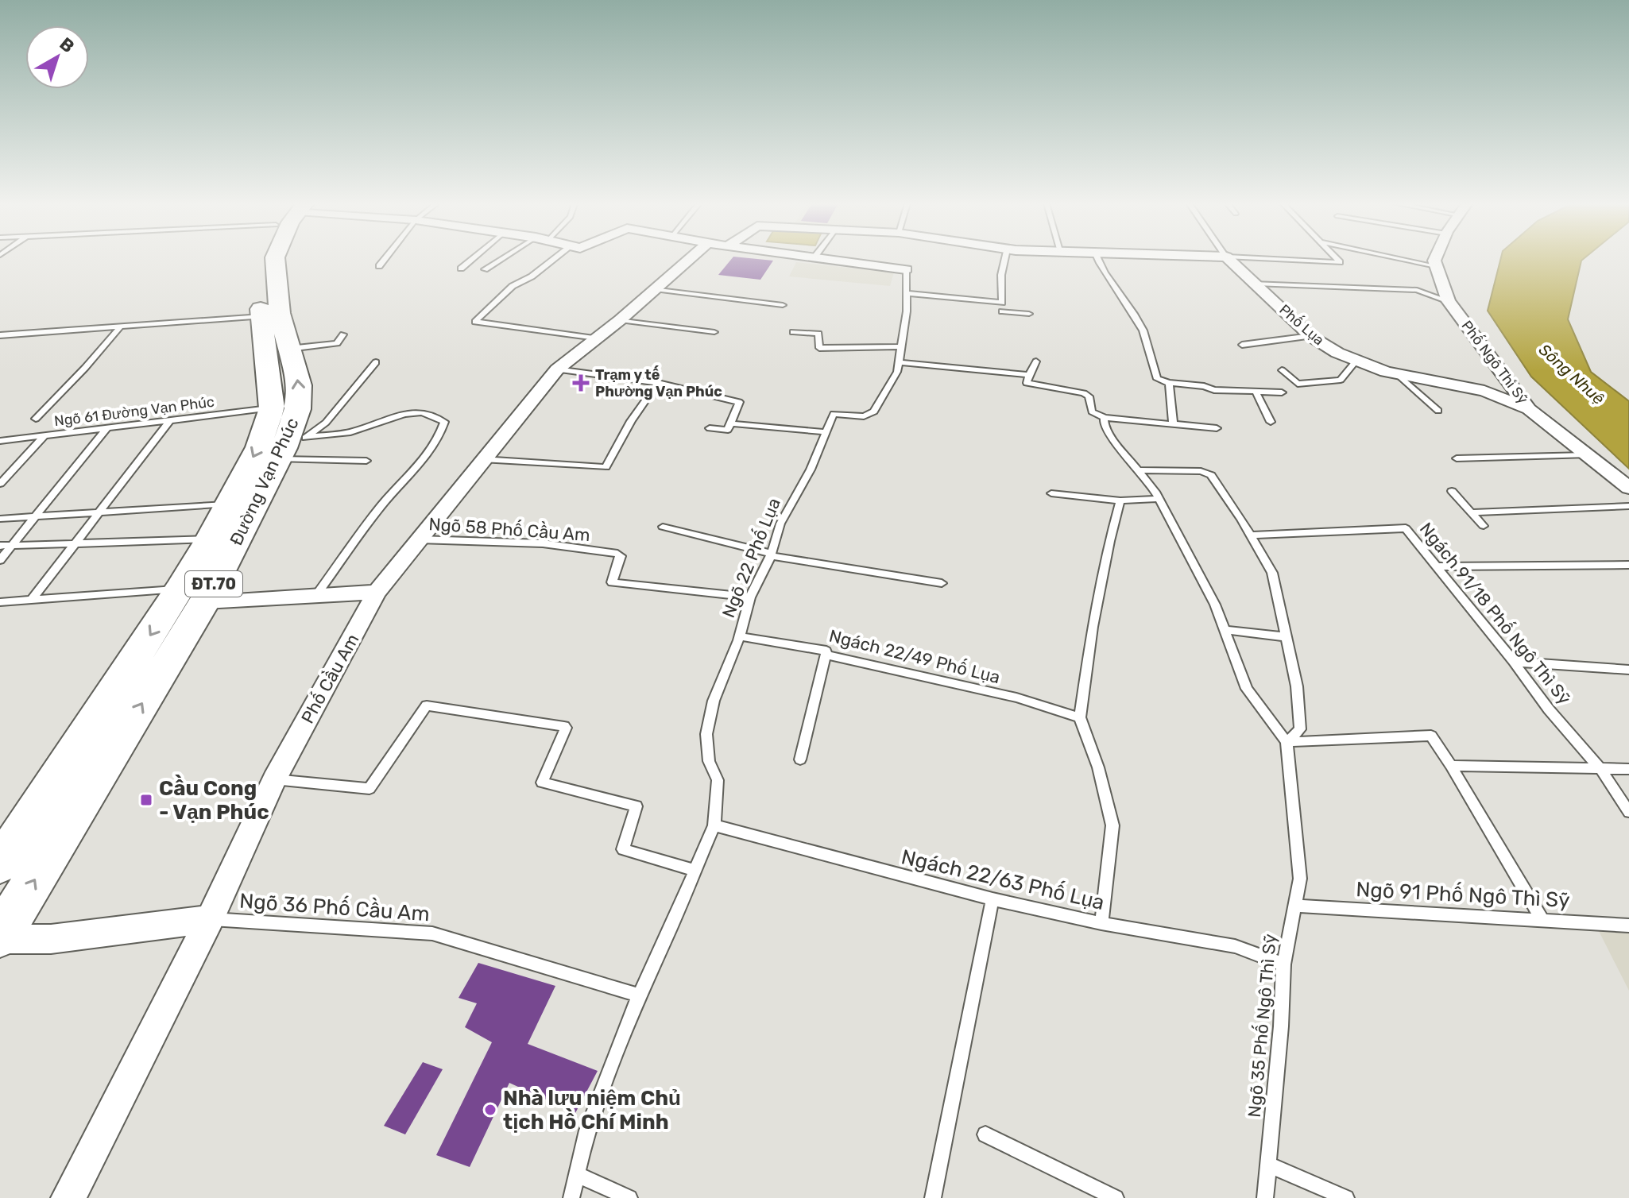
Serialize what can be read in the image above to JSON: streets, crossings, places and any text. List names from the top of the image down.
{
  "streets": {
    "main road": ["Đường Vạn Phúc", "ĐT.70"],
    "street": [
      "Phố Lụa",
      "Phố Ngô Thì Sỹ",
      "Ngõ 22 Phố Lụa",
      "Phố Cầu Am"
    ],
    "lane": [
      "Ngõ 61 Đường Vạn Phúc",
      "Ngõ 58 Phố Cầu Am",
      "Ngách 91/18 Phố Ngô Thì Sỹ",
      "Ngách 22/49 Phố Lụa",
      "Ngách 22/63 Phố Lụa",
      "Ngõ 91 Phố Ngô Thì Sỹ",
      "Ngõ 36 Phố Cầu Am",
      "Ngõ 35 Phố Ngô Thì Sỹ"
    ]
  },
  "crossings": [
    ["Phố Lụa", "Phố Ngô Thì Sỹ"],
    ["Ngõ 61 Đường Vạn Phúc", "Đường Vạn Phúc"],
    ["Ngõ 58 Phố Cầu Am", "Ngõ 22 Phố Lụa"],
    ["Ngõ 58 Phố Cầu Am", "Phố Cầu Am"],
    ["Ngõ 22 Phố Lụa", "Ngách 22/49 Phố Lụa"],
    ["Ngõ 22 Phố Lụa", "Ngách 22/63 Phố Lụa"],
    ["Ngõ 22 Phố Lụa", "Ngõ 36 Phố Cầu Am"],
    ["Phố Cầu Am", "Ngõ 36 Phố Cầu Am"],
    ["Ngách 22/63 Phố Lụa", "Ngõ 35 Phố Ngô Thì Sỹ"],
    ["Ngõ 91 Phố Ngô Thì Sỹ", "Ngõ 35 Phố Ngô Thì Sỹ"]
  ],
  "water": ["Sông Nhuệ"],
  "places": {
    "health": ["Trạm y tế Phường Vạn Phúc"],
    "transit": ["Cầu Cong - Vạn Phúc"],
    "other": ["Nhà lưu niệm Chủ tịch Hồ Chí Minh"]
  },
  "north": "top right"
}
